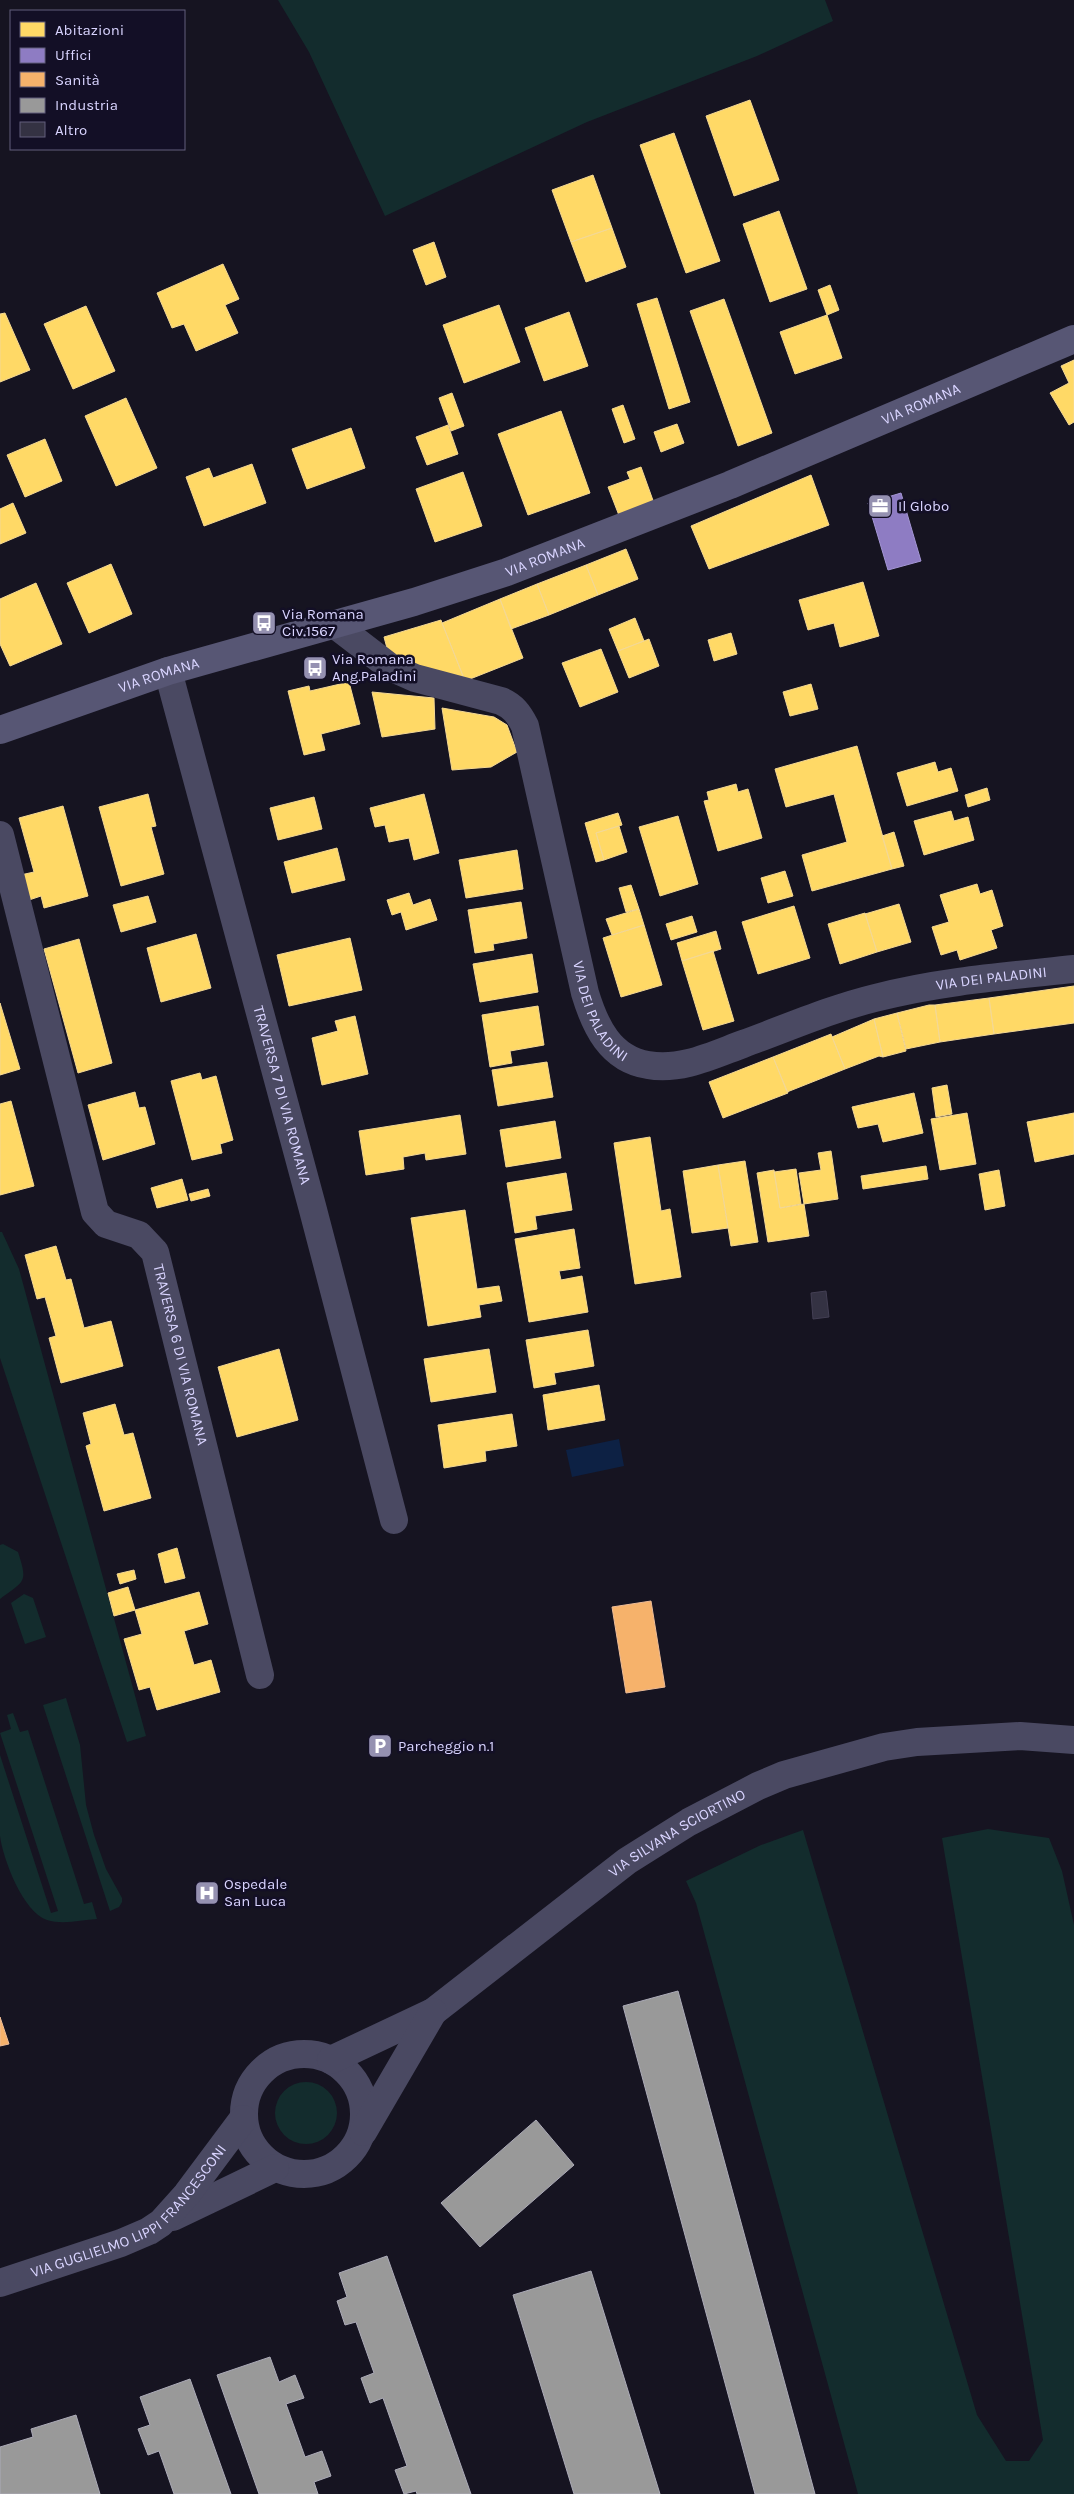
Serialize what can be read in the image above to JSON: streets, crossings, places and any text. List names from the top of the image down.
{
  "streets": {
    "main road": ["VIA ROMANA"],
    "street": [
      "VIA DEI PALADINI",
      "TRAVERSA 7 DI VIA ROMANA",
      "TRAVERSA 6 DI VIA ROMANA",
      "VIA SILVANA SCIORTINO",
      "VIA GUGLIELMO LIPPI FRANCESCONI"
    ]
  },
  "crossings": [
    ["VIA ROMANA", "VIA DEI PALADINI"],
    ["VIA ROMANA", "TRAVERSA 7 DI VIA ROMANA"],
    ["VIA SILVANA SCIORTINO", "VIA GUGLIELMO LIPPI FRANCESCONI"]
  ],
  "places": {
    "office": ["Il Globo"],
    "bus stop": ["Via Romana Civ.1567", "Via Romana Ang.Paladini"],
    "parking": ["Parcheggio n.1"],
    "hospital": ["Ospedale San Luca"]
  },
  "legend": [
    "Abitazioni",
    "Uffici",
    "Sanità",
    "Industria",
    "Altro"
  ]
}
